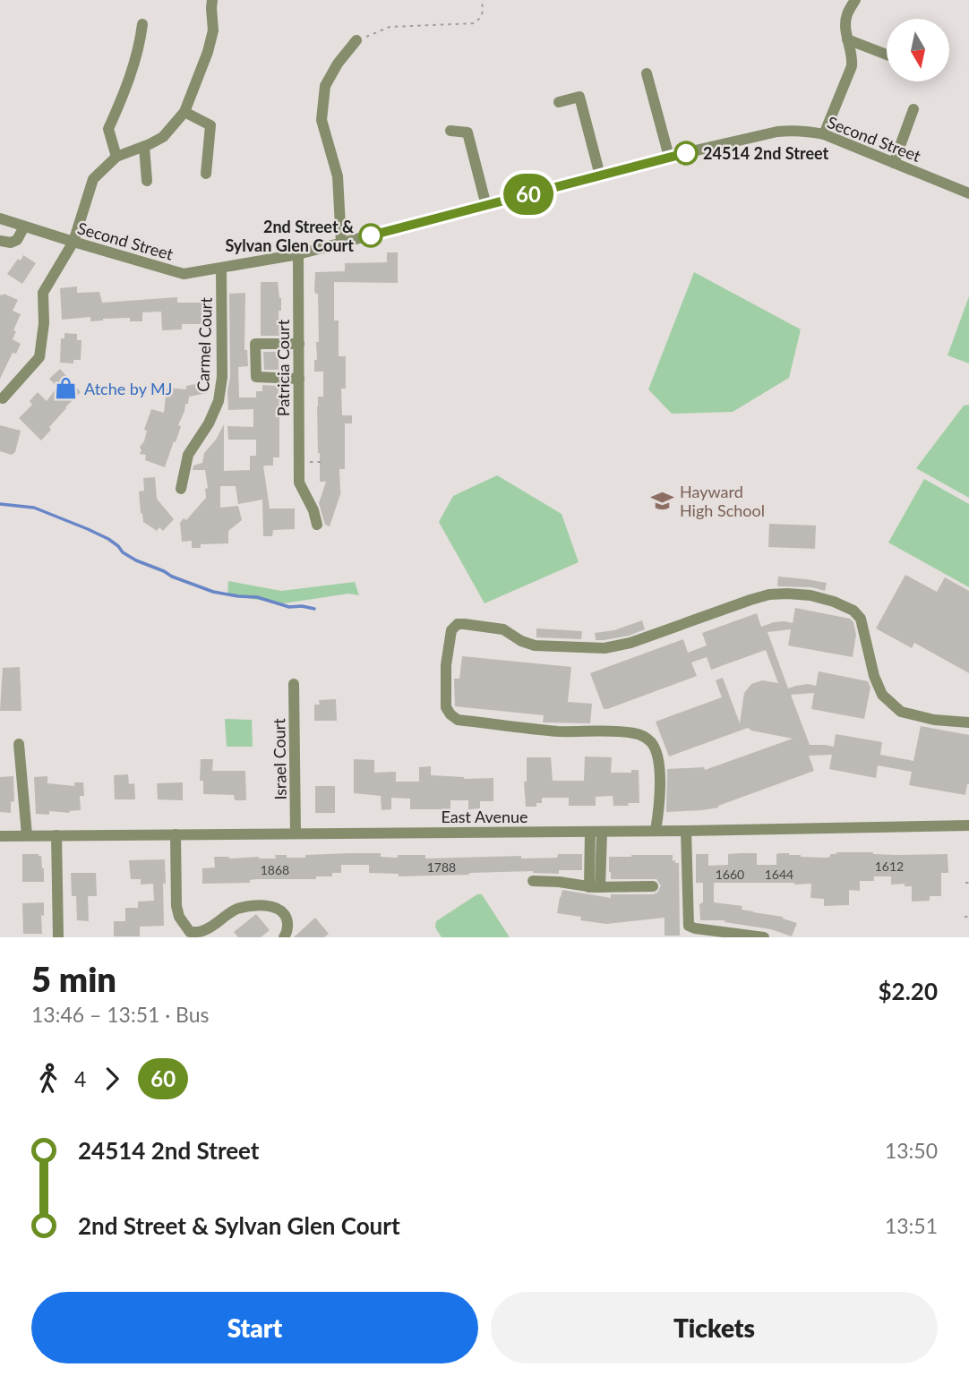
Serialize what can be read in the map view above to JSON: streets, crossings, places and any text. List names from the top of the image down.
{
  "streets": {
    "street": [
      "Second Street",
      "Carmel Court",
      "Patricia Court",
      "Israel Court",
      "East Avenue"
    ]
  },
  "crossings": [
    ["Second Street", "Carmel Court"],
    ["Second Street", "Patricia Court"],
    ["Israel Court", "East Avenue"]
  ],
  "places": {
    "other": ["24514 2nd Street", "2nd Street & Sylvan Glen Court"],
    "shop": ["Atche by MJ"],
    "school or university": ["Hayward High School"]
  },
  "lines": ["bus line 60"],
  "house_numbers": [
    "1612",
    "1788",
    "1868",
    "1660",
    "1644"
  ],
  "north": "bottom",
  "page": {
    "on_map": "60",
    "heading": ["5 min", "13:46 – 13:51 · Bus", "$2.20"],
    "legs": ["4", "60"],
    "list": [
      {
        "name": "24514 2nd Street",
        "value": "13:50"
      },
      {
        "name": "2nd Street & Sylvan Glen Court",
        "value": "13:51"
      }
    ],
    "buttons": ["Start", "Tickets"]
  }
}
